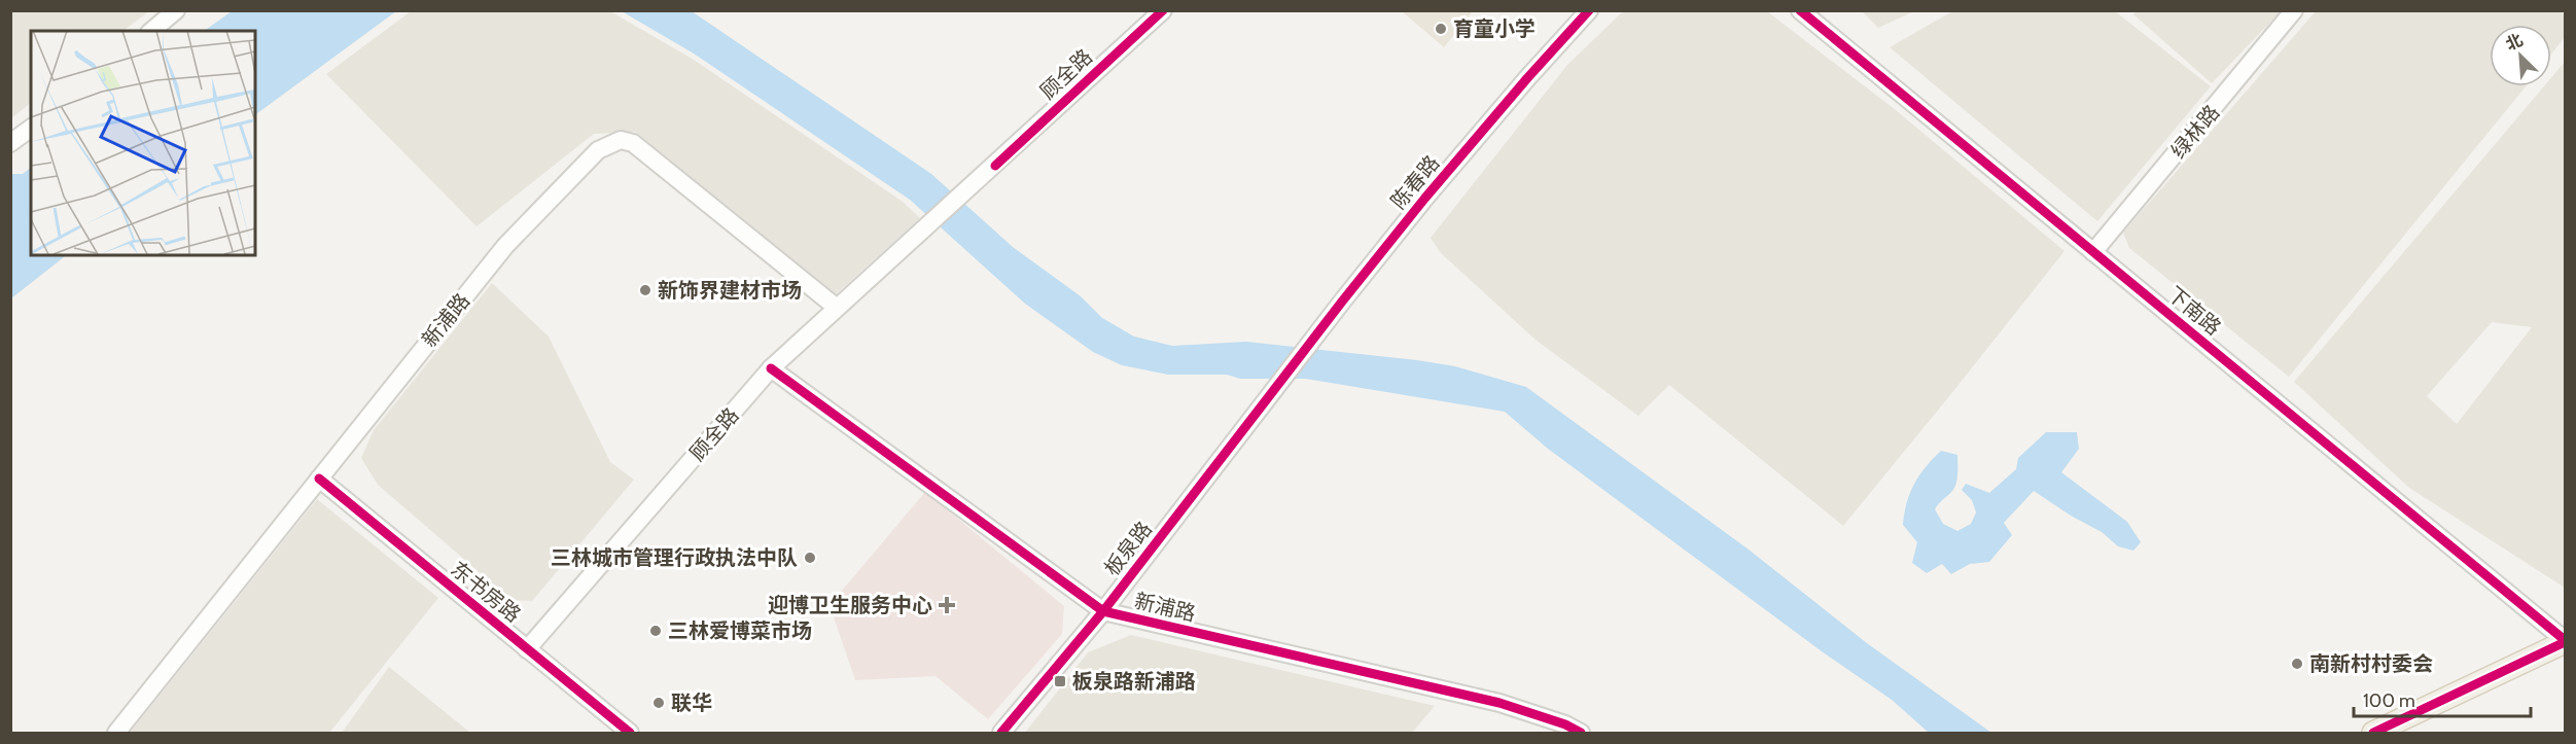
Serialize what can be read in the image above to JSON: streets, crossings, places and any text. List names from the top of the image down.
{
  "streets": {
    "street": [
      "顾全路",
      "绿林路",
      "陈春路",
      "下南路",
      "新浦路",
      "板泉路",
      "东书房路"
    ]
  },
  "crossings": [
    ["顾全路", "新浦路"],
    ["顾全路", "东书房路"],
    ["绿林路", "下南路"],
    ["陈春路", "板泉路"],
    ["新浦路", "板泉路"],
    ["新浦路", "东书房路"]
  ],
  "places": {
    "other": [
      "育童小学",
      "新饰界建材市场",
      "三林城市管理行政执法中队",
      "三林爱博菜市场",
      "南新村村委会",
      "联华"
    ],
    "health": ["迎博卫生服务中心"],
    "transit": ["板泉路新浦路"]
  },
  "scale_bar": "100 m",
  "north": "top left"
}
